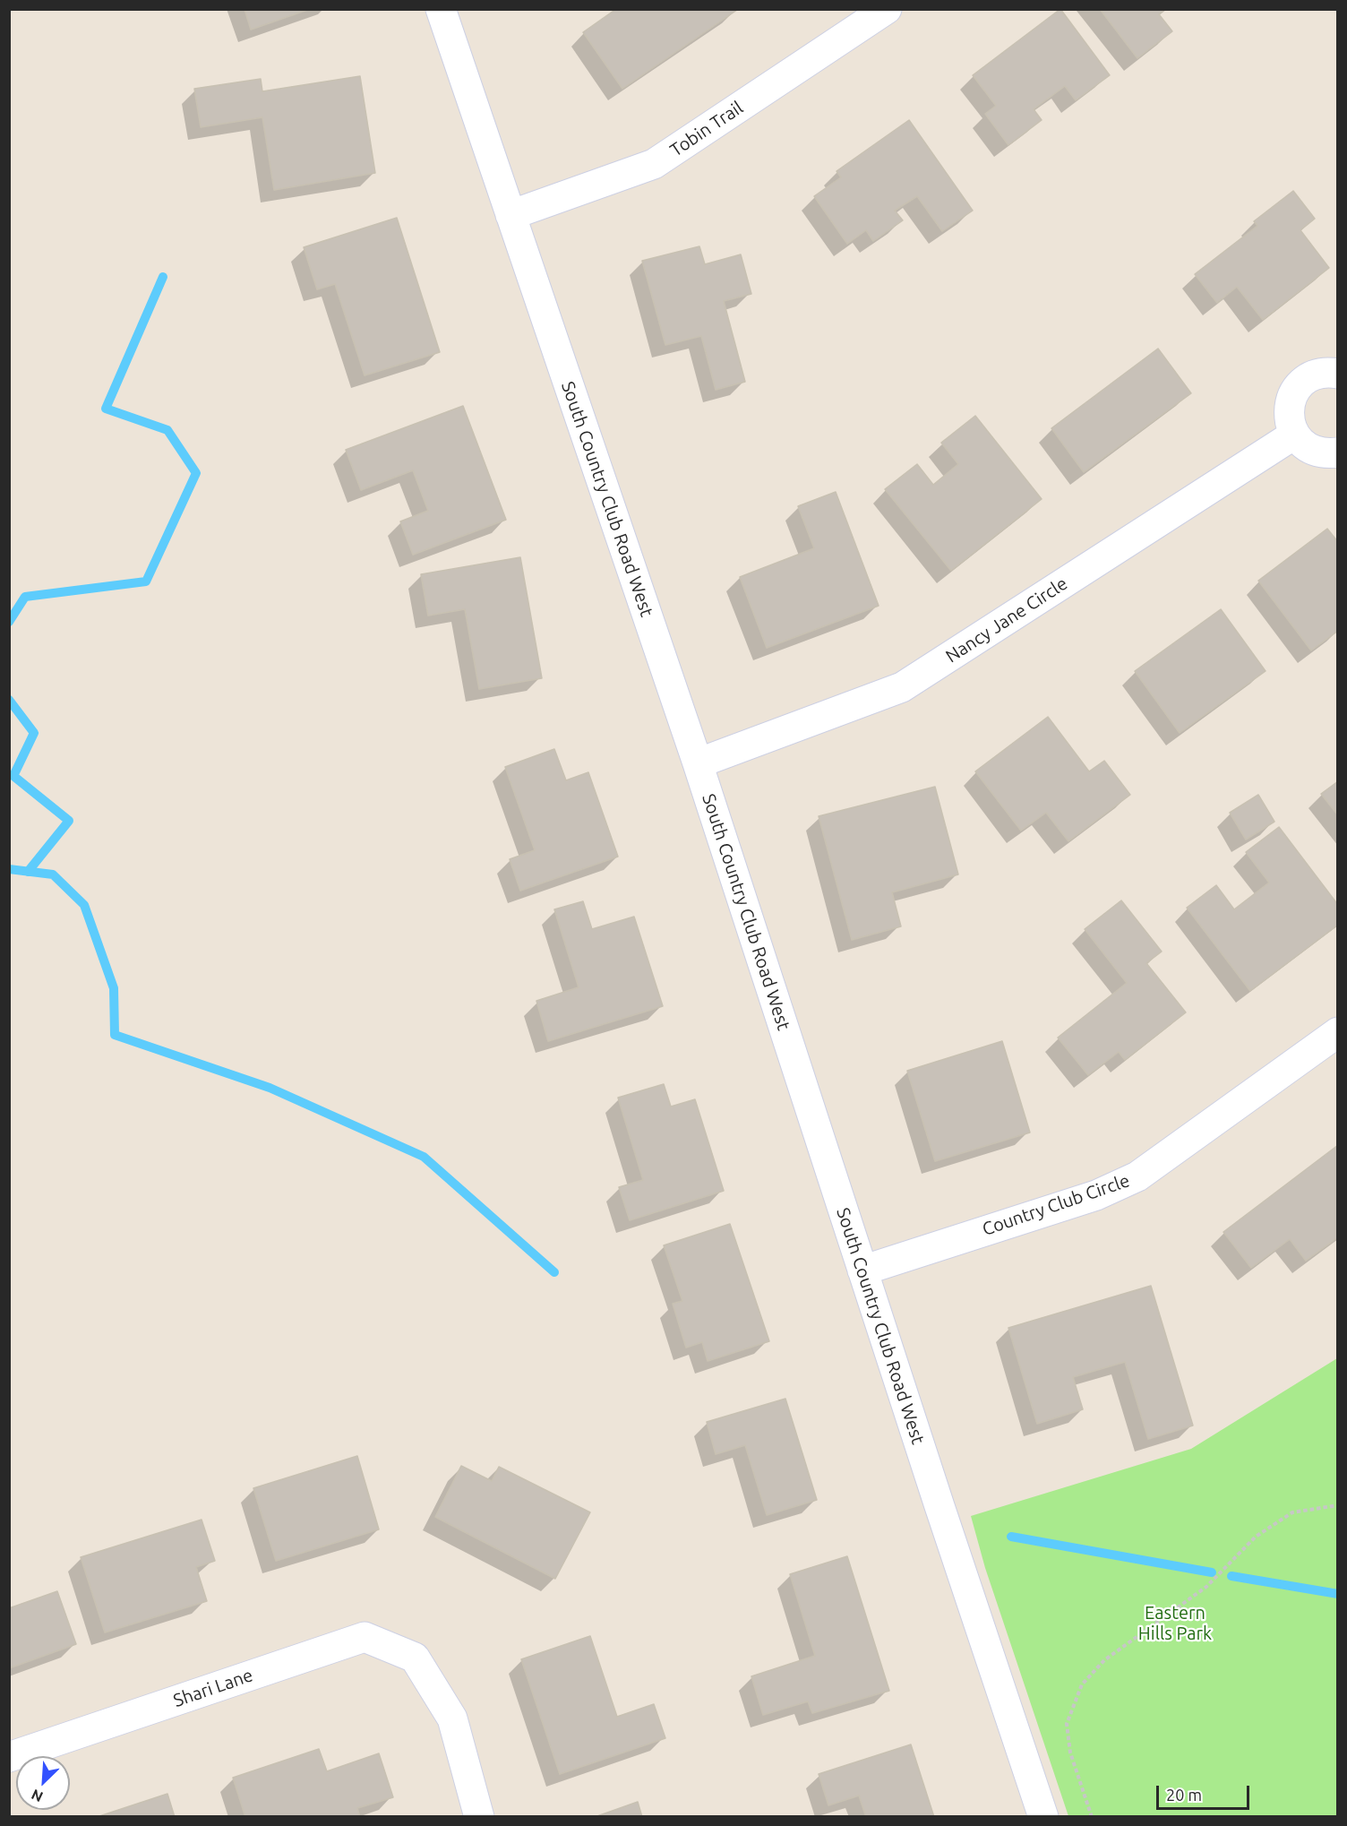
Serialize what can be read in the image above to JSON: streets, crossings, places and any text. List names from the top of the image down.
{
  "streets": {
    "street": [
      "Tobin Trail",
      "South Country Club Road West",
      "Nancy Jane Circle",
      "Country Club Circle",
      "Shari Lane"
    ]
  },
  "crossings": [
    ["Tobin Trail", "South Country Club Road West"],
    ["South Country Club Road West", "Nancy Jane Circle"],
    ["South Country Club Road West", "Country Club Circle"]
  ],
  "parks": ["Eastern Hills Park"],
  "scale_bar": "20 m",
  "north": "bottom left"
}
